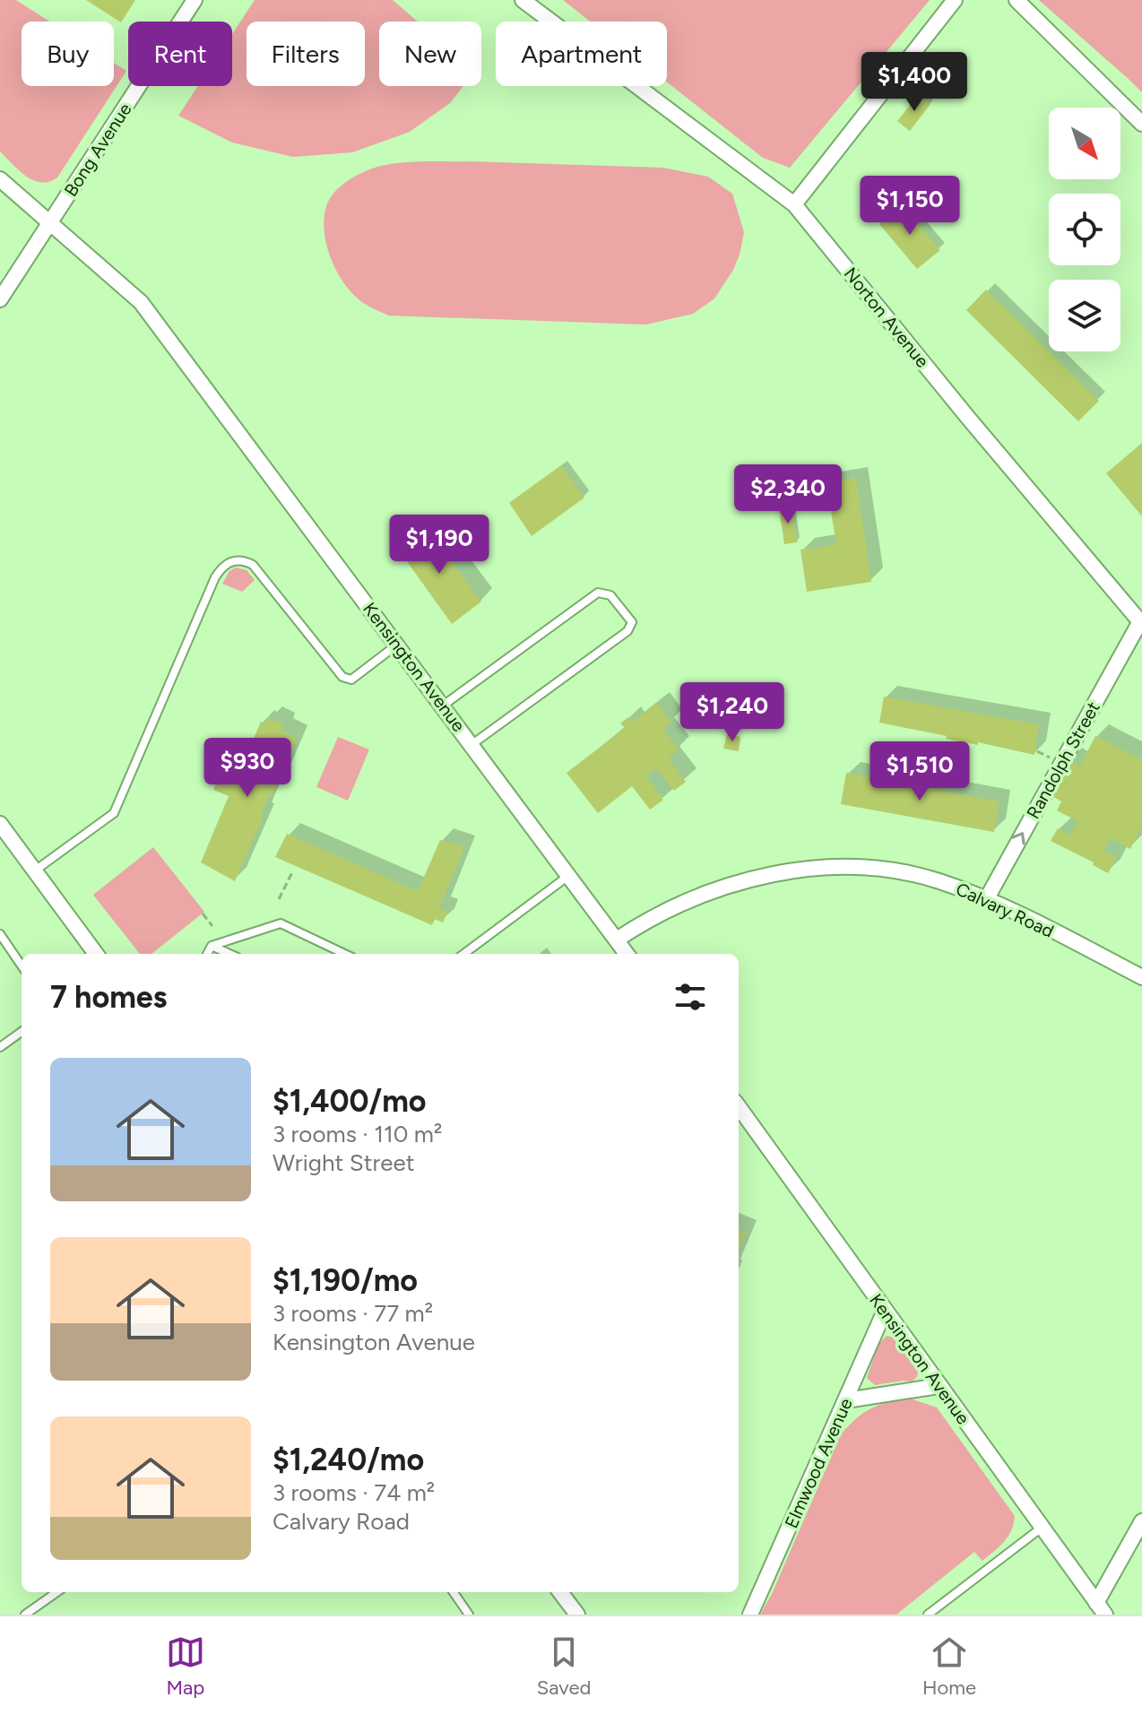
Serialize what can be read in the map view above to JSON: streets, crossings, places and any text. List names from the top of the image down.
{
  "streets": {
    "street": [
      "Bong Avenue",
      "Norton Avenue",
      "Kensington Avenue",
      "Randolph Street",
      "Calvary Road",
      "Elmwood Avenue"
    ]
  },
  "crossings": [
    ["Bong Avenue", "Kensington Avenue"],
    ["Norton Avenue", "Randolph Street"],
    ["Kensington Avenue", "Calvary Road"],
    ["Kensington Avenue", "Elmwood Avenue"],
    ["Randolph Street", "Calvary Road"]
  ],
  "one_way": ["Randolph Street"],
  "north": "bottom right",
  "page": {
    "chip": [
      "Buy",
      "Rent",
      "Filters",
      "New",
      "Apartment"
    ],
    "price": [
      "$1,400",
      "$1,150",
      "$2,340",
      "$1,190",
      "$1,240",
      "$930",
      "$1,510"
    ],
    "heading": "7 homes",
    "list": [
      {
        "name": "$1,400/mo",
        "note": "3 rooms · 110 m² · Wright Street"
      },
      {
        "name": "$1,190/mo",
        "note": "3 rooms · 77 m² · Kensington Avenue"
      },
      {
        "name": "$1,240/mo",
        "note": "3 rooms · 74 m² · Calvary Road"
      }
    ],
    "tabs": ["Map", "Saved", "Home"]
  }
}
